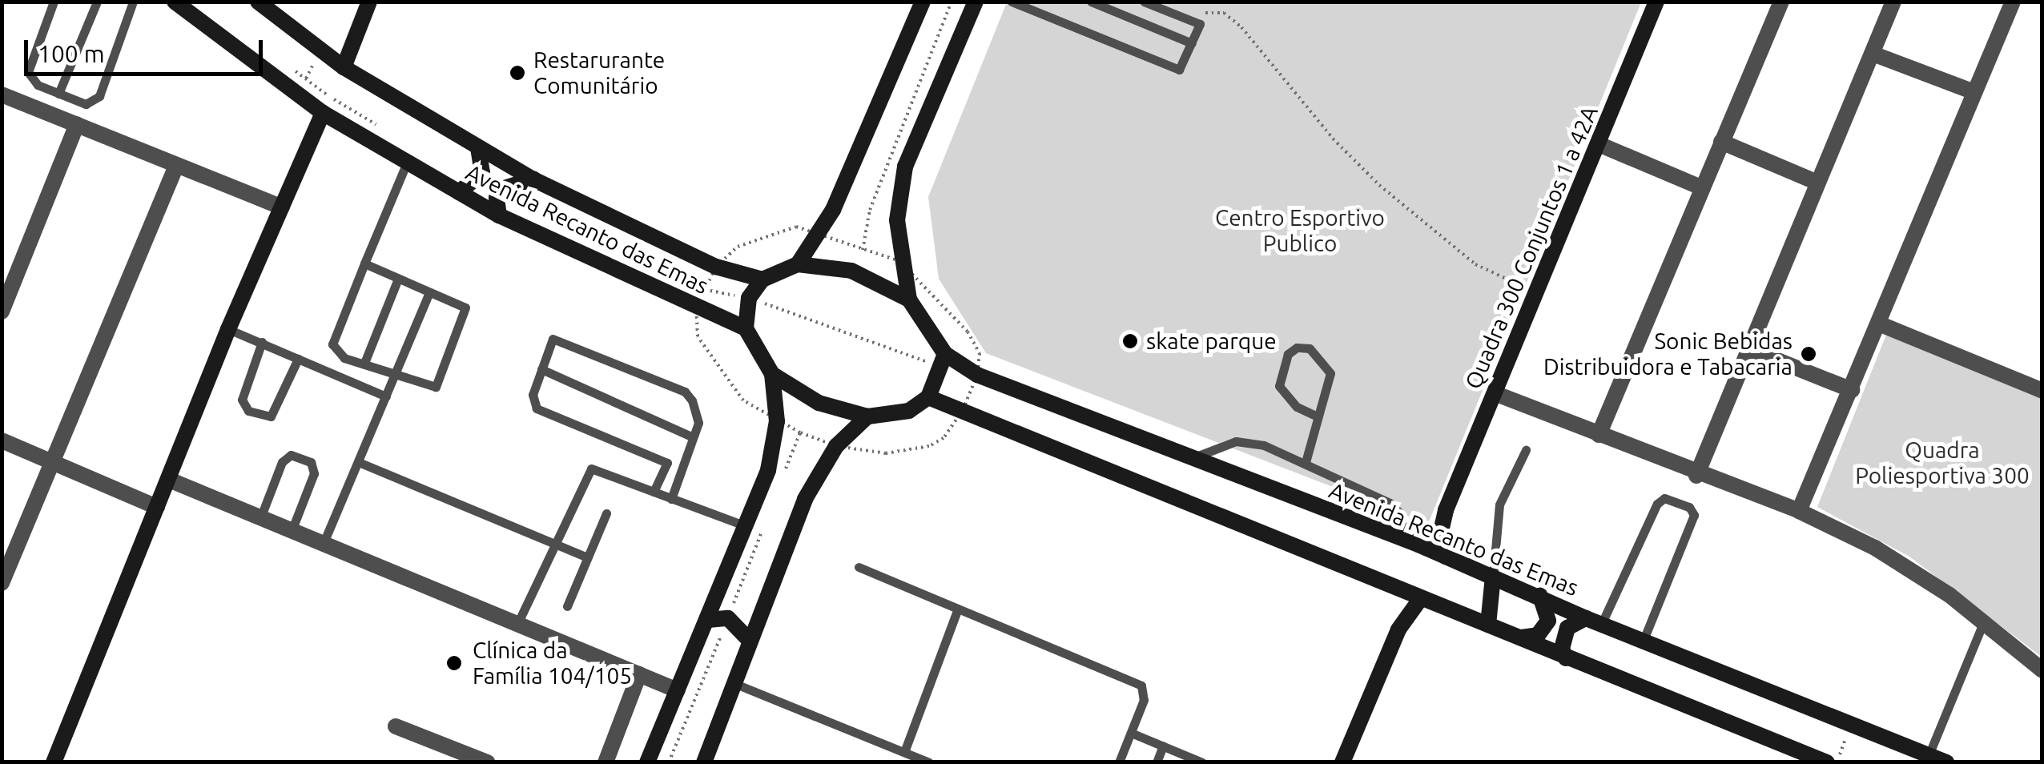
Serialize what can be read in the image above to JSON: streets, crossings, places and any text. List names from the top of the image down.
{
  "streets": {
    "main road": ["Avenida Recanto das Emas", "Quadra 300 Conjuntos 1 a 42A"]
  },
  "crossings": [
    ["Avenida Recanto das Emas", "Quadra 300 Conjuntos 1 a 42A"]
  ],
  "parks": ["Centro Esportivo Publico", "Quadra Poliesportiva 300"],
  "places": [
    "Restarurante Comunitário",
    "skate parque",
    "Sonic Bebidas Distribuidora e Tabacaria",
    "Clínica da Família 104/105"
  ],
  "scale_bar": "100 m"
}
